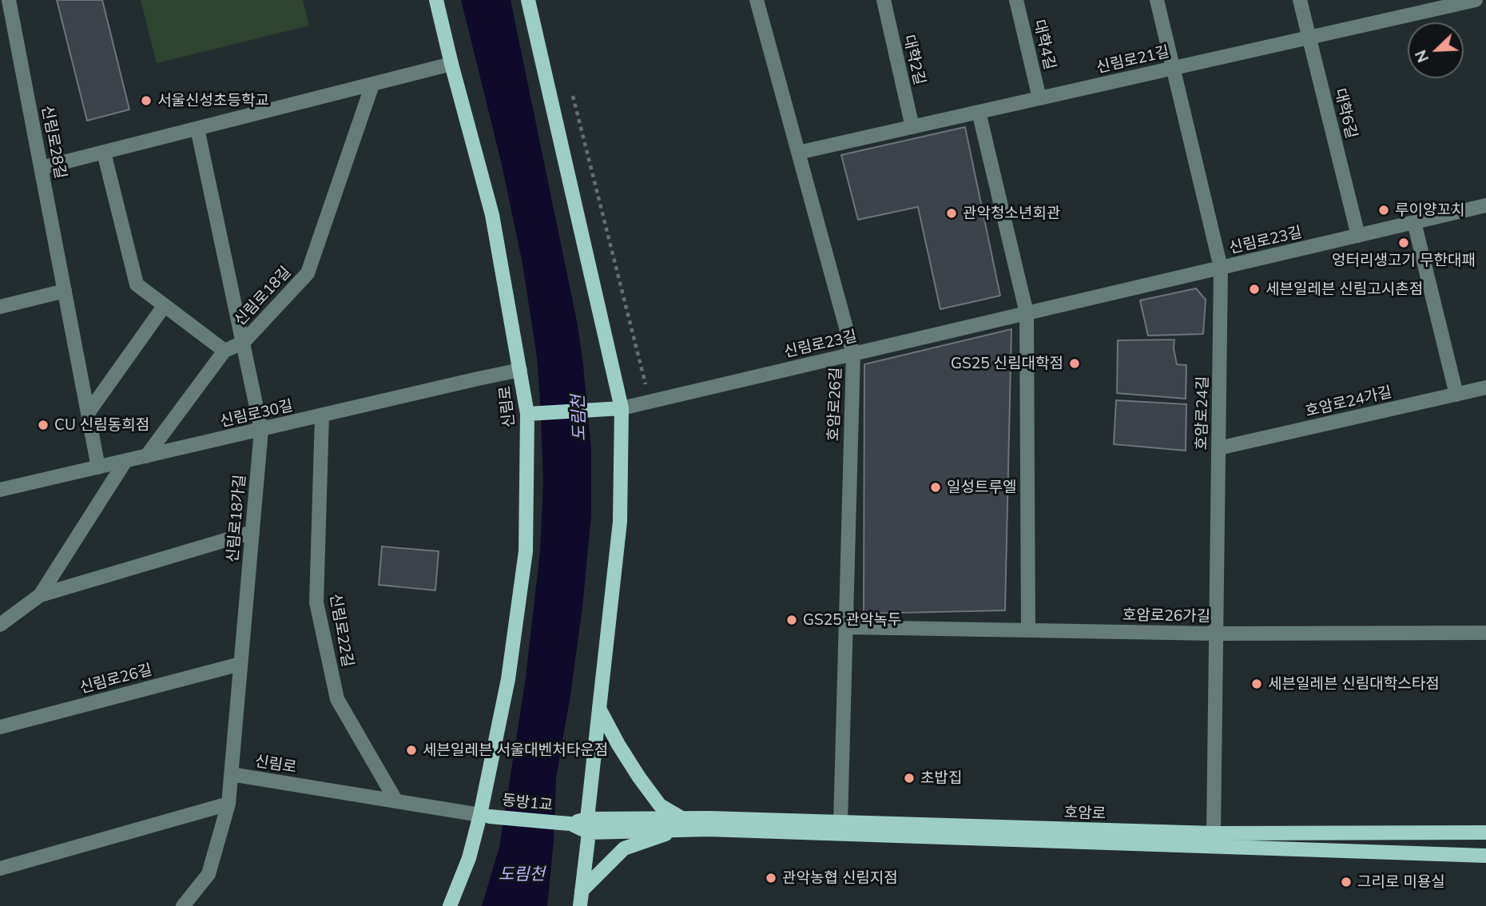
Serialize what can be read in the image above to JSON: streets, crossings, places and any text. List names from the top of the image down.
{
  "streets": {
    "main road": ["신림로", "동방1교", "호암로"],
    "street": [
      "대학4길",
      "대학2길",
      "신림로21길",
      "대학6길",
      "신림로28길",
      "신림로23길",
      "신림로18길",
      "호암로24가길",
      "호암로26길",
      "호암로24길",
      "신림로30길",
      "신림로18가길",
      "호암로26가길",
      "신림로22길",
      "신림로26길"
    ]
  },
  "crossings": [
    ["대학4길", "신림로21길"],
    ["대학2길", "신림로21길"],
    ["신림로21길", "대학6길"],
    ["신림로21길", "호암로26길"],
    ["신림로21길", "호암로24길"],
    ["대학6길", "신림로23길"],
    ["신림로28길", "신림로30길"],
    ["신림로23길", "호암로26길"],
    ["신림로23길", "호암로24길"],
    ["신림로18길", "신림로18가길"],
    ["호암로24가길", "호암로24길"],
    ["호암로26길", "호암로26가길"],
    ["호암로26길", "호암로"],
    ["신림로", "신림로30길"],
    ["신림로", "신림로18가길"],
    ["신림로", "신림로22길"],
    ["신림로", "동방1교"],
    ["호암로24길", "호암로26가길"],
    ["호암로24길", "호암로"],
    ["신림로30길", "신림로18가길"],
    ["신림로30길", "신림로22길"],
    ["신림로18가길", "신림로26길"]
  ],
  "water": ["도림천"],
  "places": [
    "서울신성초등학교",
    "루이양꼬치",
    "관악청소년회관",
    "엉터리생고기 무한대패",
    "세븐일레븐 신림고시촌점",
    "GS25 신림대학점",
    "CU 신림동희점",
    "일성트루엘",
    "GS25 관악녹두",
    "세븐일레븐 신림대학스타점",
    "세븐일레븐 서울대벤처타운점",
    "초밥집",
    "관악농협 신림지점",
    "그리로 미용실"
  ],
  "north": "bottom left"
}
